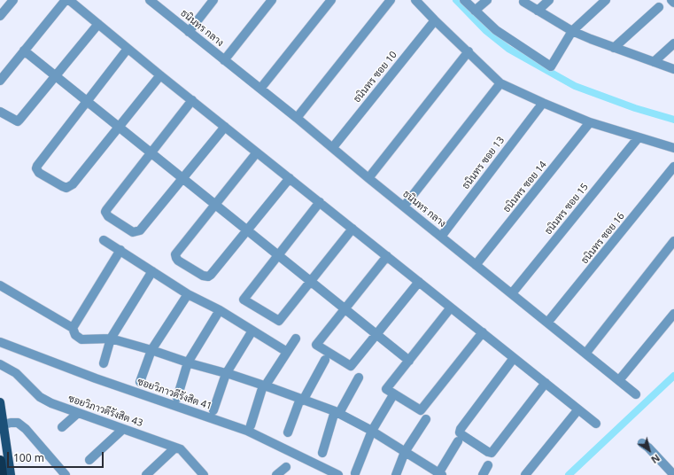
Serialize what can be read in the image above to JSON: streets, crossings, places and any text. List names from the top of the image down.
{
  "streets": {
    "street": [
      "ธนินทร กลาง",
      "ธนินทร ซอย 10",
      "ธนินทร ซอย 13",
      "ธนินทร ซอย 14",
      "ธนินทร ซอย 15",
      "ธนินทร ซอย 16",
      "ซอยวิภาวดีรังสิต 41",
      "ซอยวิภาวดีรังสิต 43"
    ]
  },
  "crossings": [
    ["ธนินทร กลาง", "ธนินทร ซอย 10"],
    ["ธนินทร กลาง", "ธนินทร ซอย 13"],
    ["ธนินทร กลาง", "ธนินทร ซอย 14"],
    ["ธนินทร กลาง", "ธนินทร ซอย 15"],
    ["ธนินทร กลาง", "ธนินทร ซอย 16"]
  ],
  "scale_bar": "100 m",
  "north": "bottom right"
}
